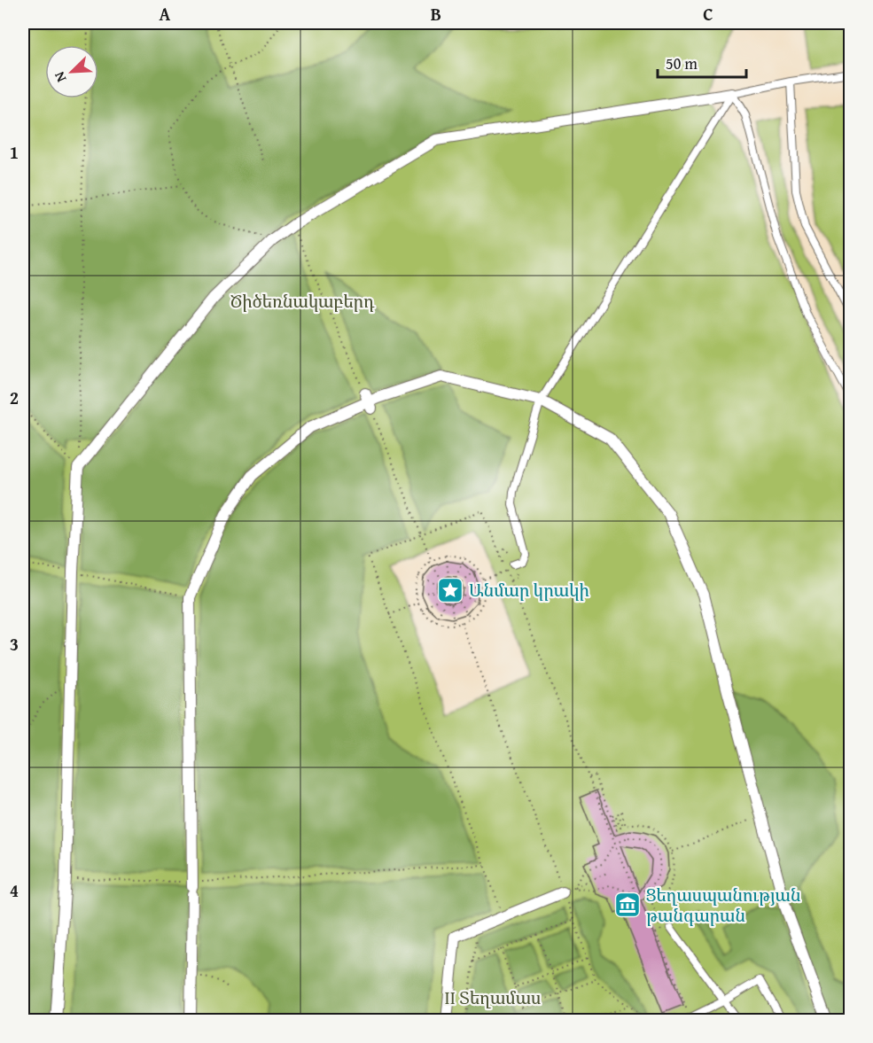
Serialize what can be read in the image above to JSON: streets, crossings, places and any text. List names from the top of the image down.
{
  "parks": ["Ծիծեռնակաբերդ", "II Տեղամաս"],
  "places": {
    "place": ["Անմար կրակի"],
    "museum": ["Ցեղասպանության թանգարան"]
  },
  "scale_bar": "50 m",
  "north": "bottom left",
  "grid": {
    "columns": ["A", "B", "C"],
    "rows": [
      "1",
      "2",
      "3",
      "4"
    ]
  }
}
